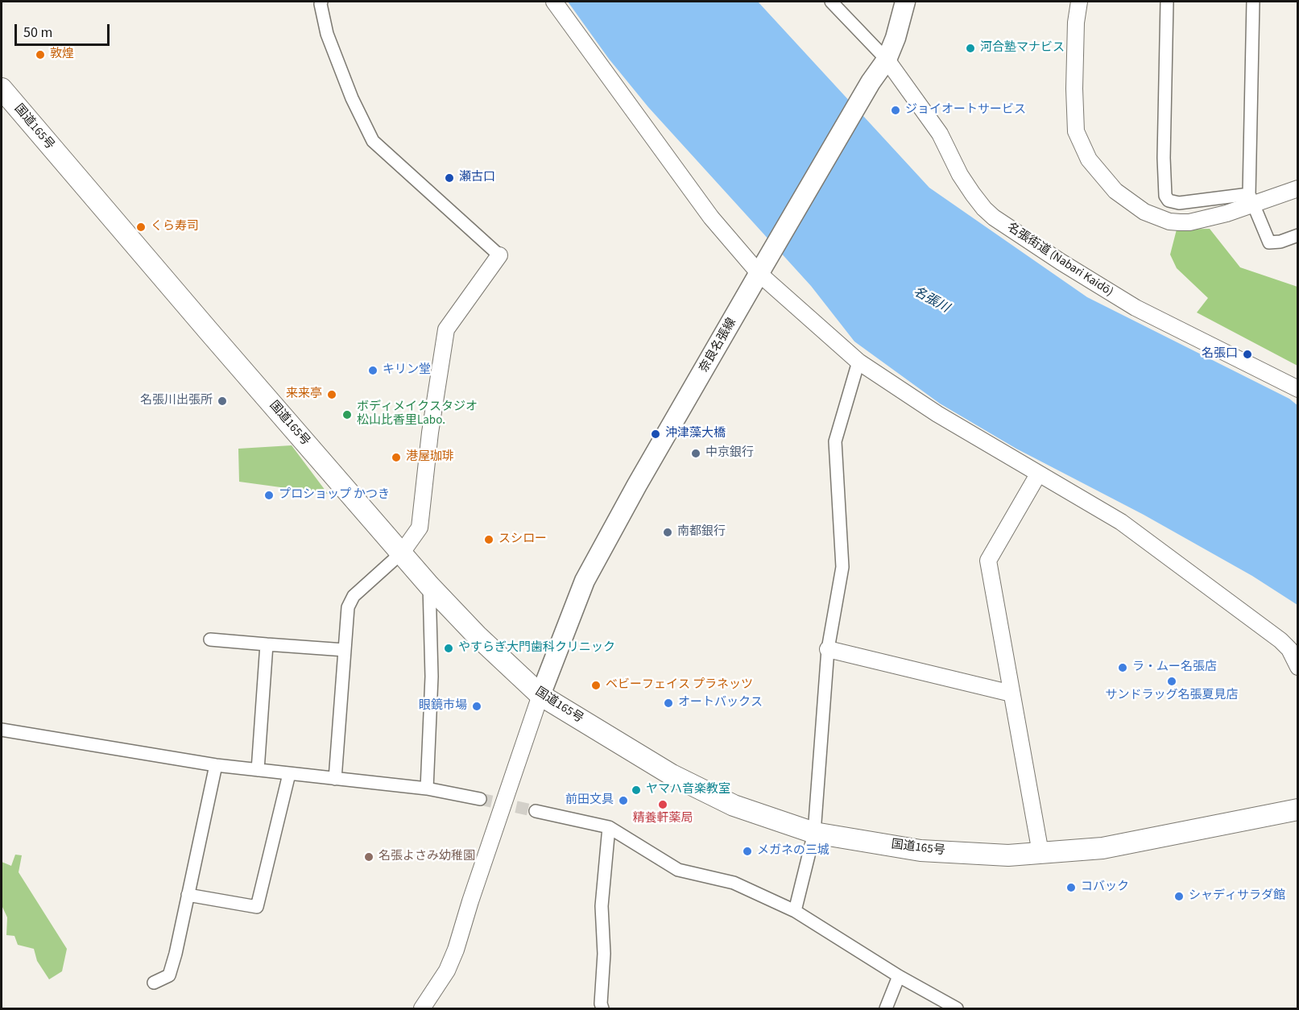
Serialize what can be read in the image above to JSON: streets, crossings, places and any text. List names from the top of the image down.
{
  "streets": {
    "highway": ["国道165号"],
    "main road": ["奈良名張線"],
    "street": ["名張街道 (Nabari Kaidō)"]
  },
  "crossings": [
    ["国道165号", "奈良名張線"],
    ["名張街道 (Nabari Kaidō)", "奈良名張線"]
  ],
  "water": ["名張川"],
  "places": [
    "河合塾マナビス",
    "敦煌",
    "ジョイオートサービス",
    "瀬古口",
    "くら寿司",
    "名張口",
    "キリン堂",
    "来来亭",
    "名張川出張所",
    "ボディメイクスタジオ 松山比香里Labo.",
    "沖津藻大橋",
    "中京銀行",
    "港屋珈琲",
    "プロショップ かつき",
    "南都銀行",
    "スシロー",
    "やすらぎ大門歯科クリニック",
    "ラ・ムー名張店",
    "サンドラッグ名張夏見店",
    "ベビーフェイス プラネッツ",
    "オートバックス",
    "眼鏡市場",
    "ヤマハ音楽教室",
    "前田文具",
    "精養軒薬局",
    "メガネの三城",
    "名張よさみ幼稚園",
    "コバック",
    "シャディサラダ館"
  ],
  "scale_bar": "50 m"
}
